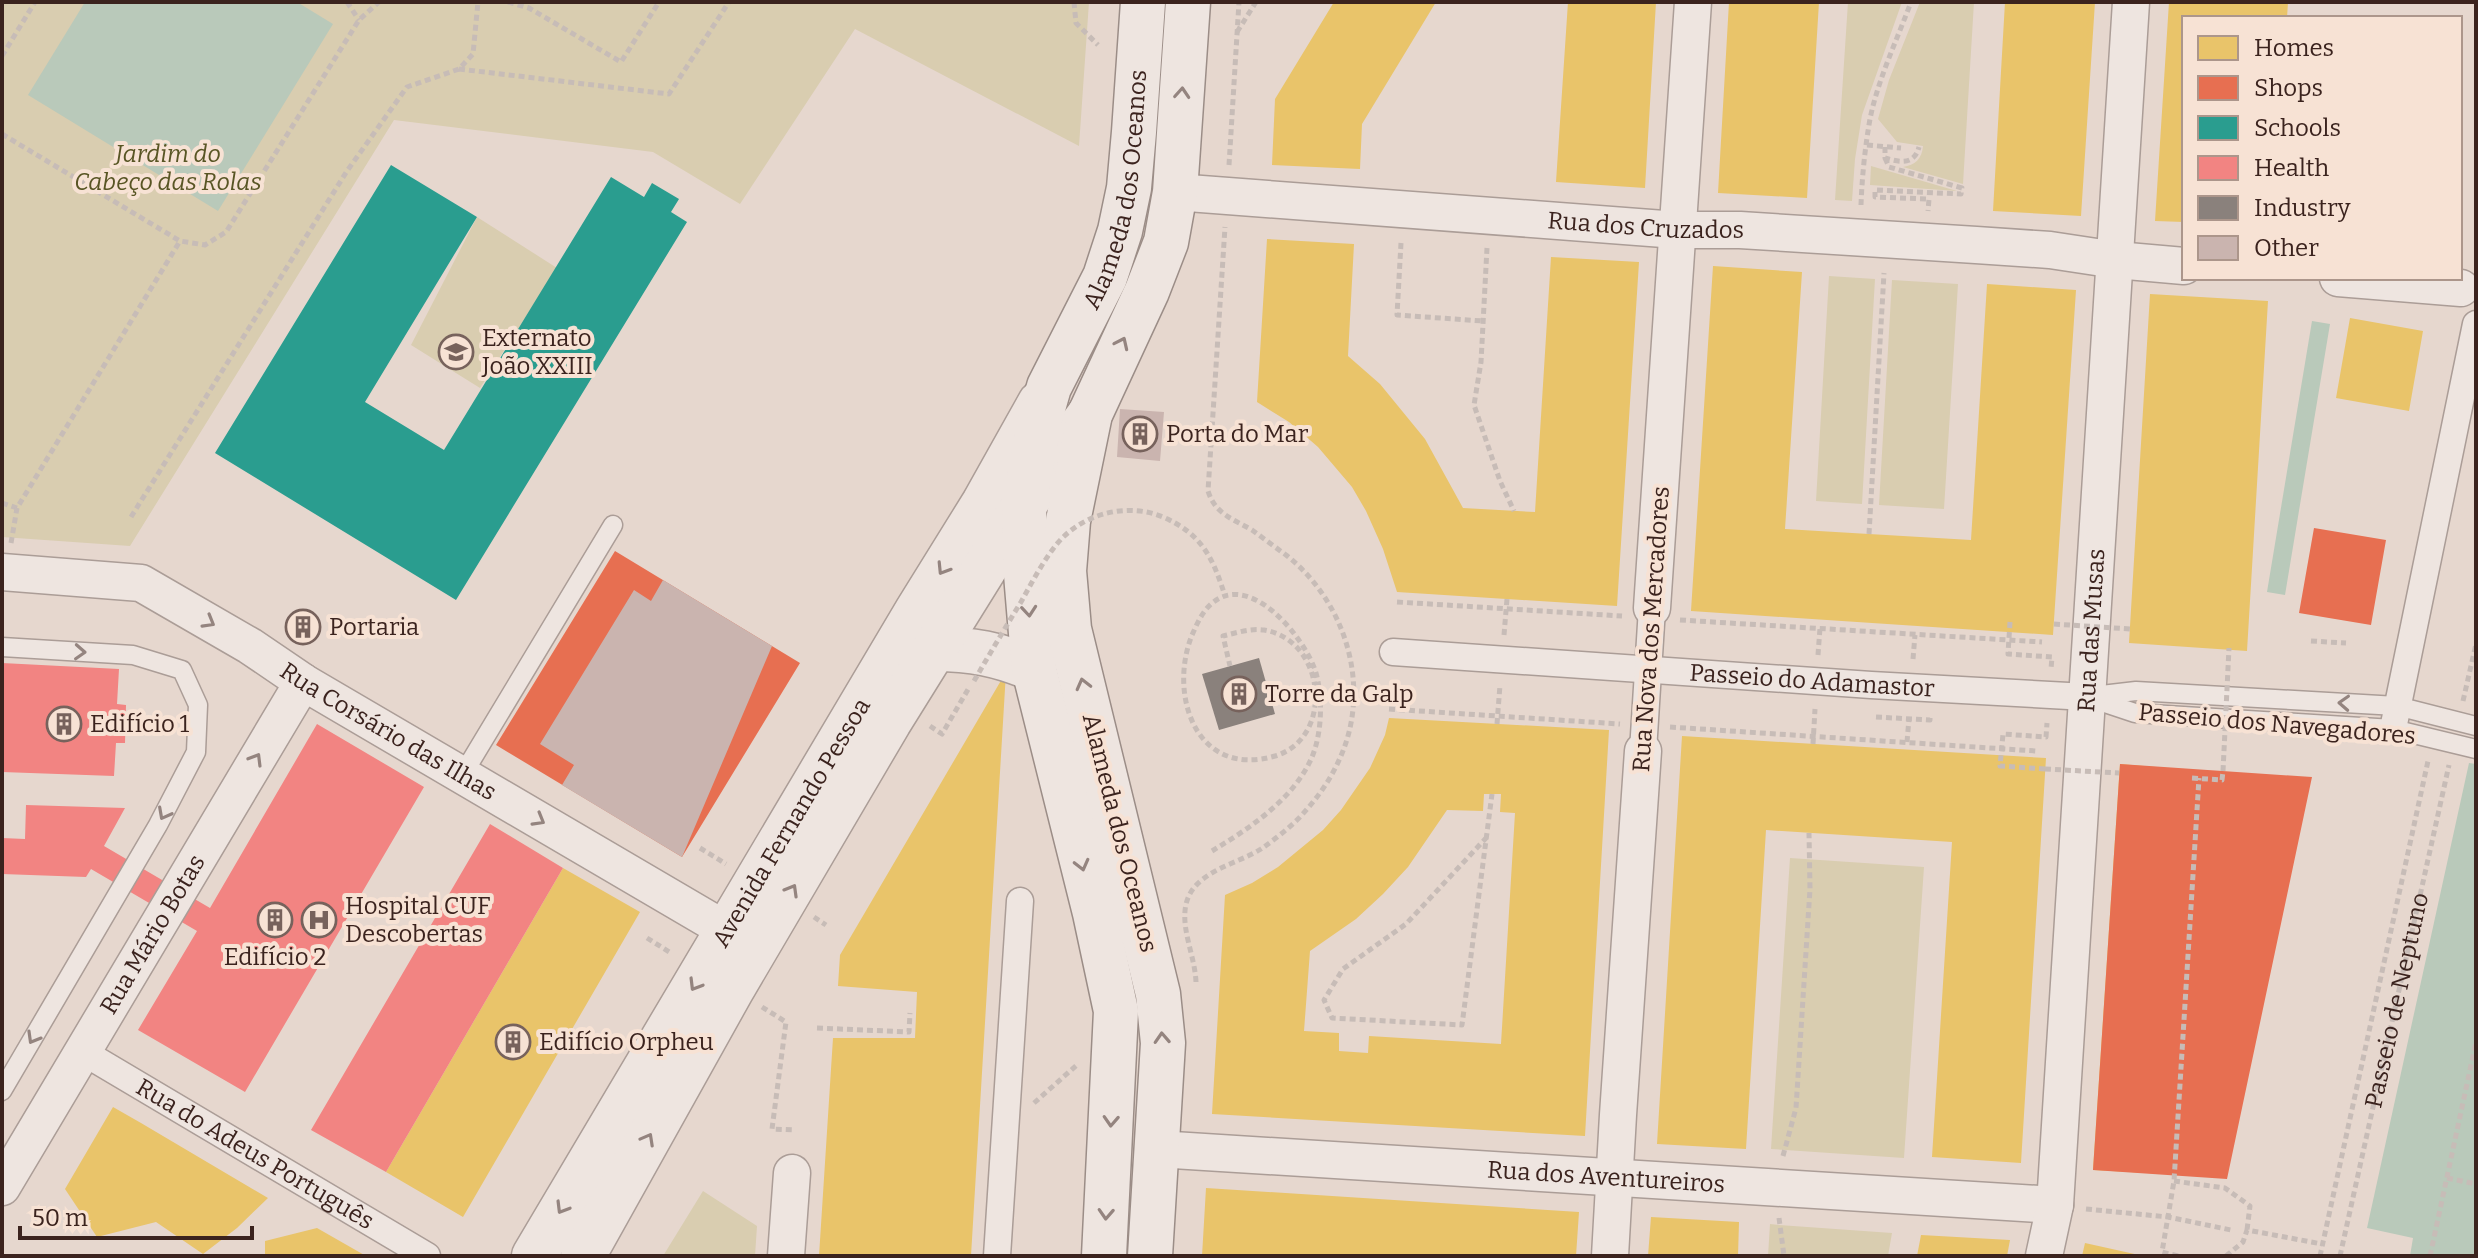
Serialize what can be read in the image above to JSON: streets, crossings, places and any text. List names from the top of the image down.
{
  "streets": {
    "main road": ["Alameda dos Oceanos", "Avenida Fernando Pessoa"],
    "street": [
      "Rua dos Cruzados",
      "Rua Nova dos Mercadores",
      "Rua das Musas",
      "Passeio do Adamastor",
      "Rua Corsário das Ilhas",
      "Rua Mário Botas",
      "Rua do Adeus Português",
      "Rua dos Aventureiros"
    ],
    "lane": ["Passeio dos Navegadores"],
    "path": ["Passeio de Neptuno"]
  },
  "crossings": [
    ["Alameda dos Oceanos", "Rua dos Cruzados"],
    ["Alameda dos Oceanos", "Avenida Fernando Pessoa"],
    ["Alameda dos Oceanos", "Rua dos Aventureiros"],
    ["Rua dos Cruzados", "Rua Nova dos Mercadores"],
    ["Rua dos Cruzados", "Rua das Musas"],
    ["Rua Nova dos Mercadores", "Passeio do Adamastor"],
    ["Rua Nova dos Mercadores", "Rua dos Aventureiros"],
    ["Rua das Musas", "Passeio do Adamastor"],
    ["Rua das Musas", "Passeio dos Navegadores"],
    ["Rua das Musas", "Rua dos Aventureiros"],
    ["Passeio do Adamastor", "Passeio dos Navegadores"],
    ["Passeio dos Navegadores", "Passeio de Neptuno"],
    ["Rua Corsário das Ilhas", "Avenida Fernando Pessoa"],
    ["Rua Corsário das Ilhas", "Rua Mário Botas"],
    ["Rua Mário Botas", "Rua do Adeus Português"]
  ],
  "one_way": ["Rua Corsário das Ilhas", "Rua Mário Botas"],
  "parks": ["Jardim do Cabeço das Rolas"],
  "places": {
    "school or university": ["Externato João XXIII"],
    "building": [
      "Porta do Mar",
      "Portaria",
      "Torre da Galp",
      "Edifício 1",
      "Edifício 2",
      "Edifício Orpheu"
    ],
    "hospital": ["Hospital CUF Descobertas"]
  },
  "legend": [
    "Homes",
    "Shops",
    "Schools",
    "Health",
    "Industry",
    "Other"
  ],
  "scale_bar": "50 m"
}
